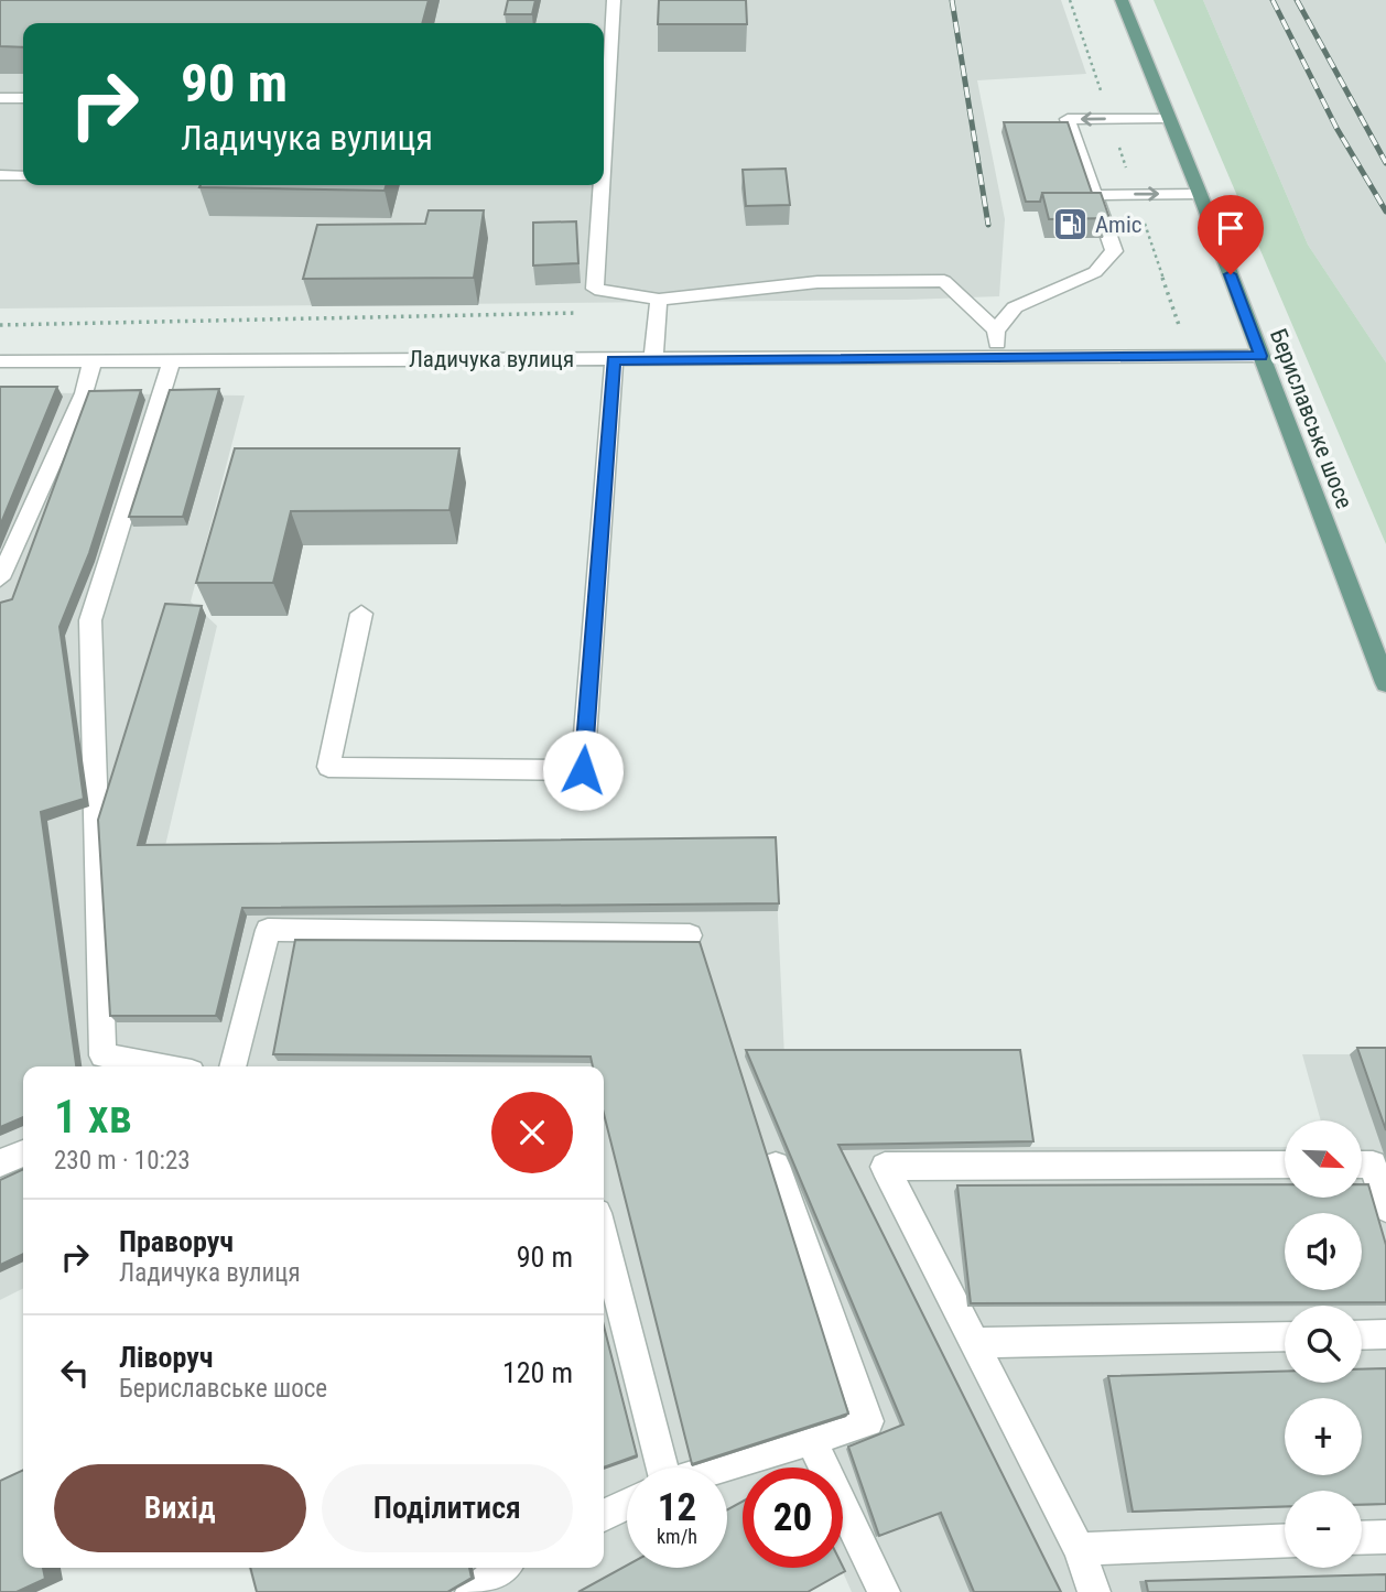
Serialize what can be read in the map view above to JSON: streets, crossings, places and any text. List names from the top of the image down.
{
  "streets": {
    "main road": ["Бериславське шосе"],
    "street": ["Ладичука вулиця"]
  },
  "crossings": [
    ["Ладичука вулиця", "Бериславське шосе"]
  ],
  "places": {
    "fuel station": ["Amic"]
  },
  "north": "bottom right",
  "page": {
    "turn": ["90 m", "Ладичука вулиця"],
    "heading": ["1 хв", "230 m · 10:23"],
    "map_buttons": ["+", "−"],
    "list": [
      {
        "name": "Праворуч",
        "note": "Ладичука вулиця",
        "value": "90 m"
      },
      {
        "name": "Ліворуч",
        "note": "Бериславське шосе",
        "value": "120 m"
      }
    ],
    "buttons": ["Вихід", "Поділитися"],
    "speed": "12 km/h",
    "limit": "20"
  }
}
